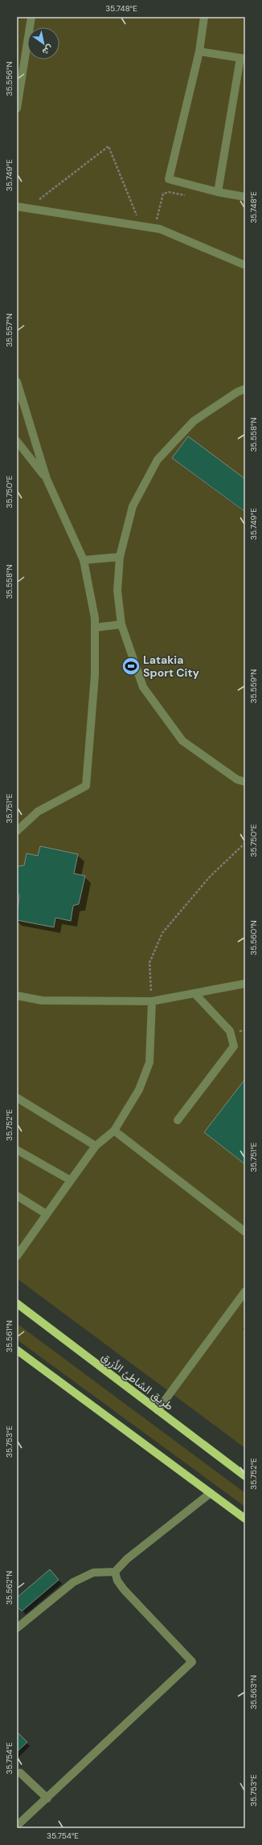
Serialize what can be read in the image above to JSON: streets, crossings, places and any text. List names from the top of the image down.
{
  "streets": {
    "main road": ["طريق الشاطئ الأزرق"]
  },
  "places": {
    "sports": ["Latakia Sport City"]
  },
  "north": "bottom right",
  "coordinates": [
    "35.748°E",
    "35.556°N",
    "35.749°E",
    "35.557°N",
    "35.558°N",
    "35.750°E",
    "35.559°N",
    "35.751°E",
    "35.560°N",
    "35.752°E",
    "35.561°N",
    "35.753°E",
    "35.562°N",
    "35.563°N",
    "35.754°E"
  ]
}
